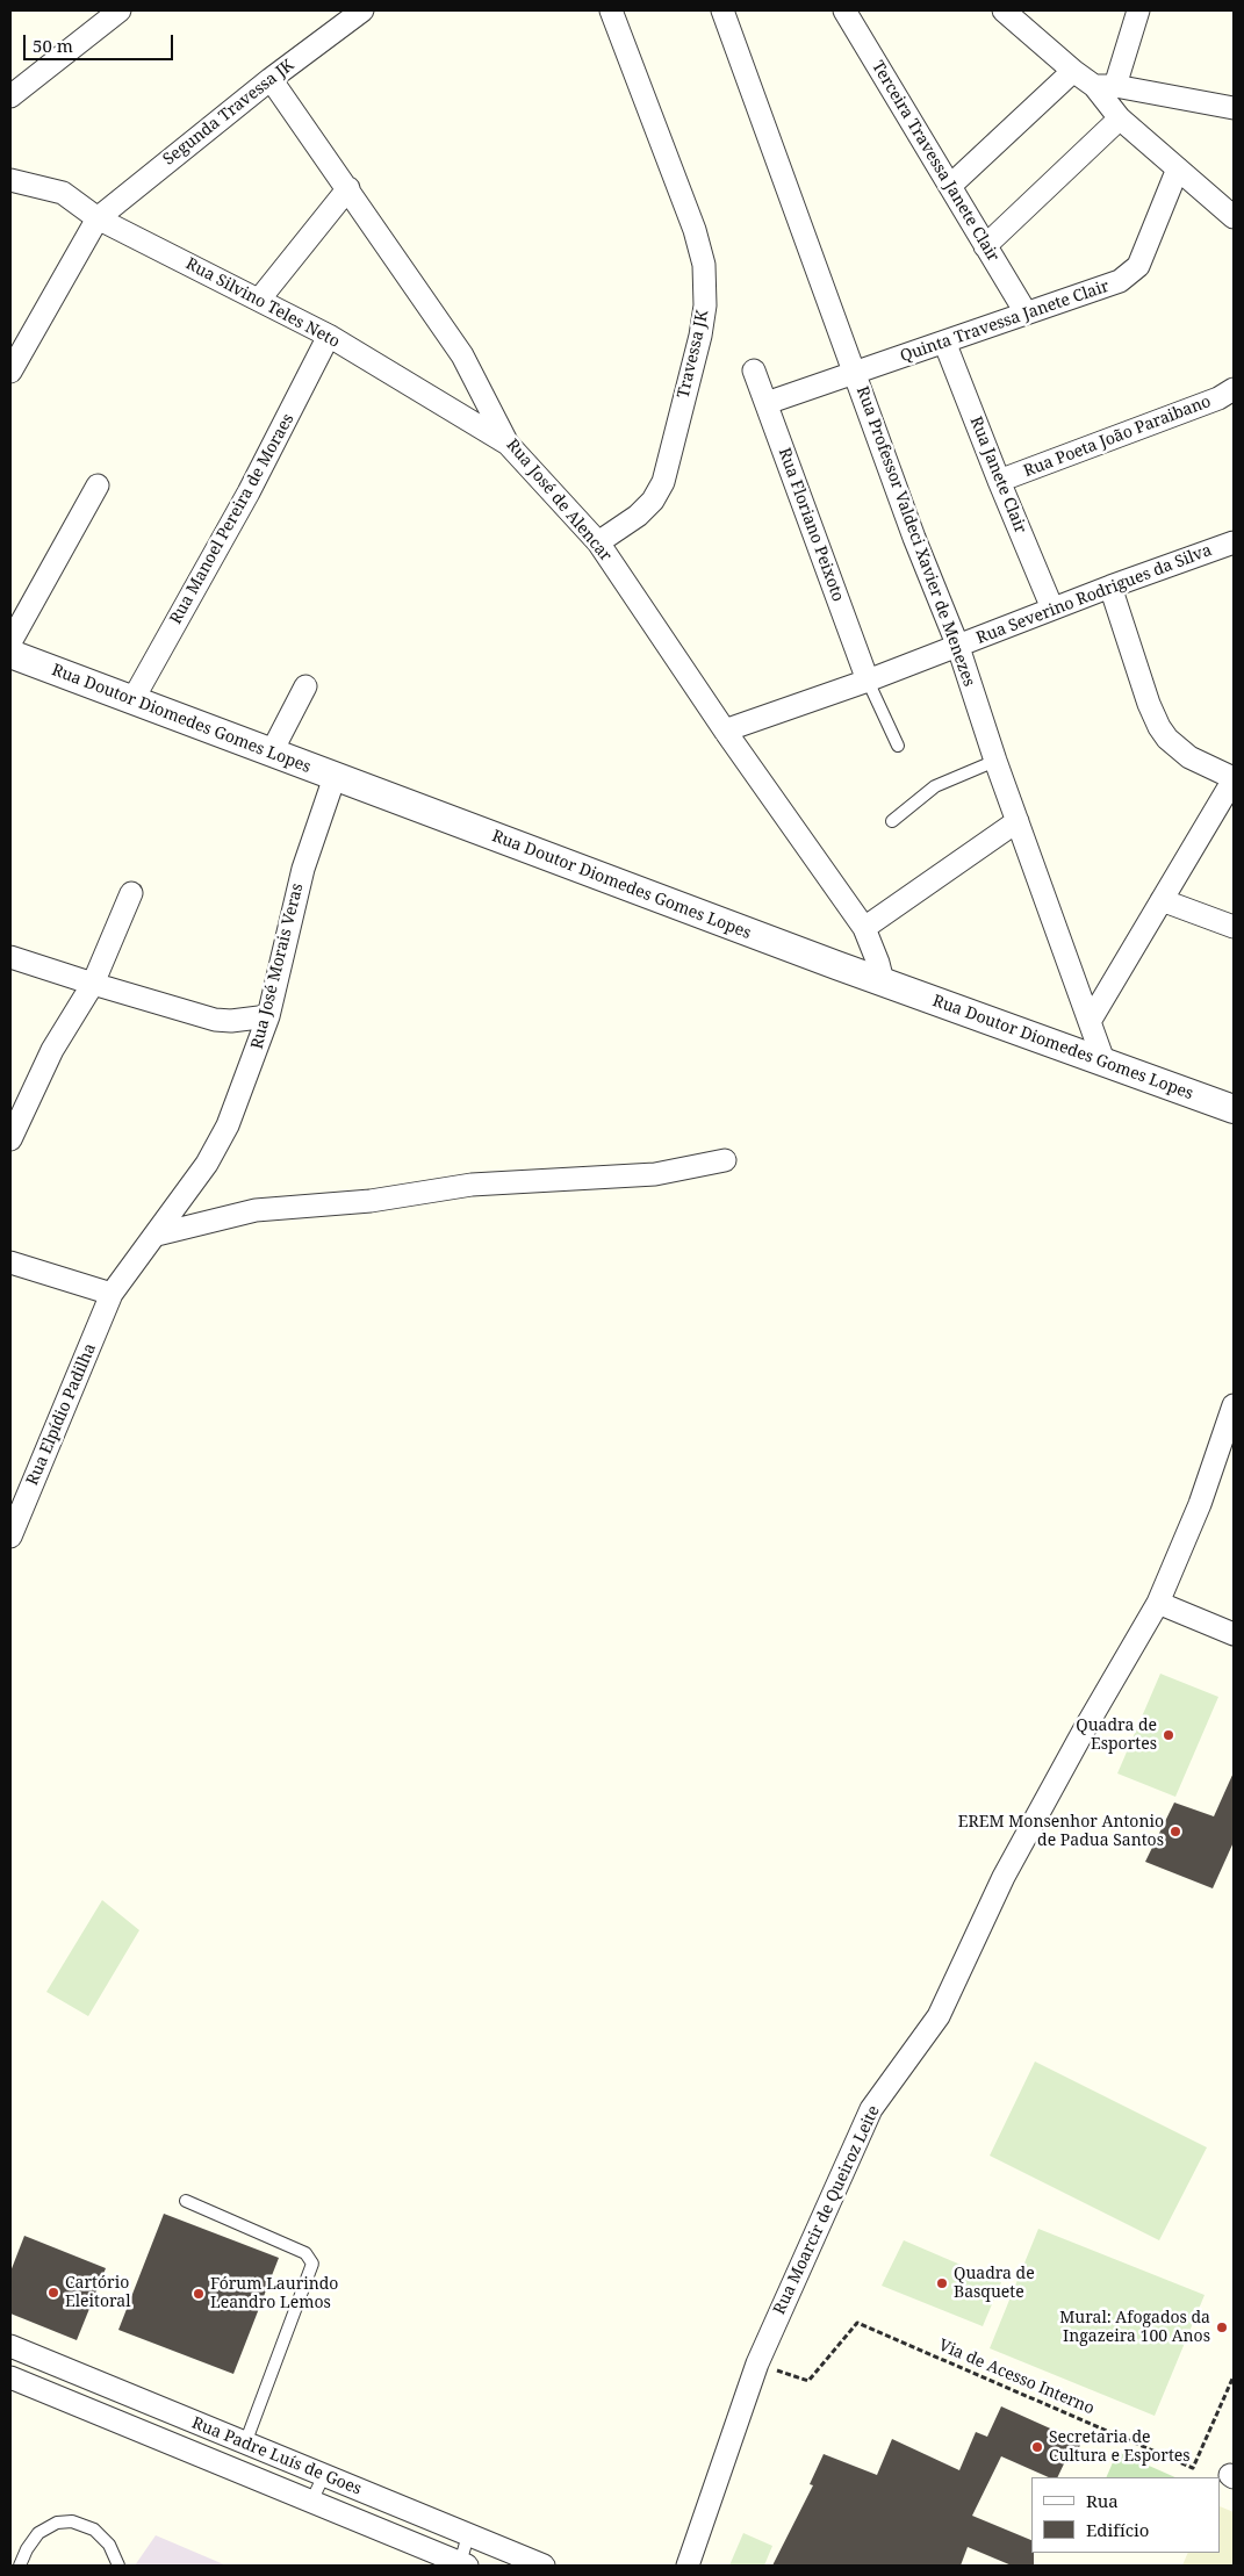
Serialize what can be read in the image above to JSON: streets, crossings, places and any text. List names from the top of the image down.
{
  "streets": {
    "street": [
      "Segunda Travessa JK",
      "Terceira Travessa Janete Clair",
      "Rua Silvino Teles Neto",
      "Quinta Travessa Janete Clair",
      "Travessa JK",
      "Rua Poeta João Paraibano",
      "Rua Janete Clair",
      "Rua José de Alencar",
      "Rua Manoel Pereira de Moraes",
      "Rua Floriano Peixoto",
      "Rua Professor Valdeci Xavier de Menezes",
      "Rua Severino Rodrigues da Silva",
      "Rua Doutor Diomedes Gomes Lopes",
      "Rua José Morais Veras",
      "Rua Elpídio Padilha",
      "Rua Moarcir de Queiroz Leite",
      "Rua Padre Luís de Goes"
    ],
    "path": ["Via de Acesso Interno"]
  },
  "crossings": [
    ["Segunda Travessa JK", "Rua Silvino Teles Neto"],
    ["Segunda Travessa JK", "Rua José de Alencar"],
    ["Terceira Travessa Janete Clair", "Quinta Travessa Janete Clair"],
    ["Rua Silvino Teles Neto", "Rua José de Alencar"],
    ["Rua Silvino Teles Neto", "Rua Manoel Pereira de Moraes"],
    ["Quinta Travessa Janete Clair", "Rua Janete Clair"],
    ["Quinta Travessa Janete Clair", "Rua Floriano Peixoto"],
    ["Quinta Travessa Janete Clair", "Rua Professor Valdeci Xavier de Menezes"],
    ["Travessa JK", "Rua José de Alencar"],
    ["Rua Poeta João Paraibano", "Rua Janete Clair"],
    ["Rua Janete Clair", "Rua Severino Rodrigues da Silva"],
    ["Rua José de Alencar", "Rua Severino Rodrigues da Silva"],
    ["Rua José de Alencar", "Rua Doutor Diomedes Gomes Lopes"],
    ["Rua Manoel Pereira de Moraes", "Rua Doutor Diomedes Gomes Lopes"],
    ["Rua Floriano Peixoto", "Rua Severino Rodrigues da Silva"],
    ["Rua Professor Valdeci Xavier de Menezes", "Rua Severino Rodrigues da Silva"],
    ["Rua Professor Valdeci Xavier de Menezes", "Rua Doutor Diomedes Gomes Lopes"],
    ["Rua Doutor Diomedes Gomes Lopes", "Rua José Morais Veras"],
    ["Rua José Morais Veras", "Rua Elpídio Padilha"],
    ["Rua Moarcir de Queiroz Leite", "Via de Acesso Interno"]
  ],
  "places": [
    "Quadra de Esportes",
    "EREM Monsenhor Antonio de Padua Santos",
    "Quadra de Basquete",
    "Cartório Eleitoral",
    "Fórum Laurindo Leandro Lemos",
    "Mural: Afogados da Ingazeira 100 Anos",
    "Secretaria de Cultura e Esportes"
  ],
  "legend": ["Rua", "Edifício"],
  "scale_bar": "50 m"
}
